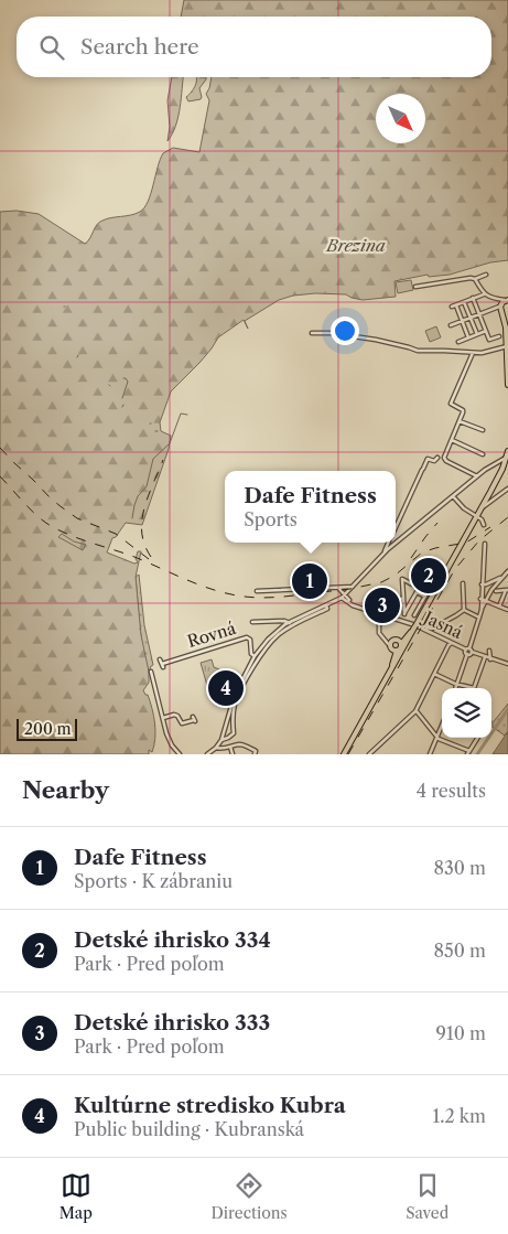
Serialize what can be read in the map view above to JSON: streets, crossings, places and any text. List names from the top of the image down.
{
  "streets": {
    "street": ["Jasná", "Rovná"]
  },
  "parks": ["Brezina"],
  "scale_bar": "200 m",
  "north": "bottom right",
  "page": {
    "search": "Search here",
    "popup": ["Dafe Fitness", "Sports"],
    "pins": [
      "2",
      "1",
      "3",
      "4"
    ],
    "scale": "200 m",
    "heading": ["Nearby", "4 results"],
    "list": [
      {
        "mark": "1",
        "name": "Dafe Fitness",
        "note": "Sports · K zábraniu",
        "value": "830 m"
      },
      {
        "mark": "2",
        "name": "Detské ihrisko 334",
        "note": "Park · Pred poľom",
        "value": "850 m"
      },
      {
        "mark": "3",
        "name": "Detské ihrisko 333",
        "note": "Park · Pred poľom",
        "value": "910 m"
      },
      {
        "mark": "4",
        "name": "Kultúrne stredisko Kubra",
        "note": "Public building · Kubranská",
        "value": "1.2 km"
      }
    ],
    "nav": ["Map", "Directions", "Saved"]
  }
}
